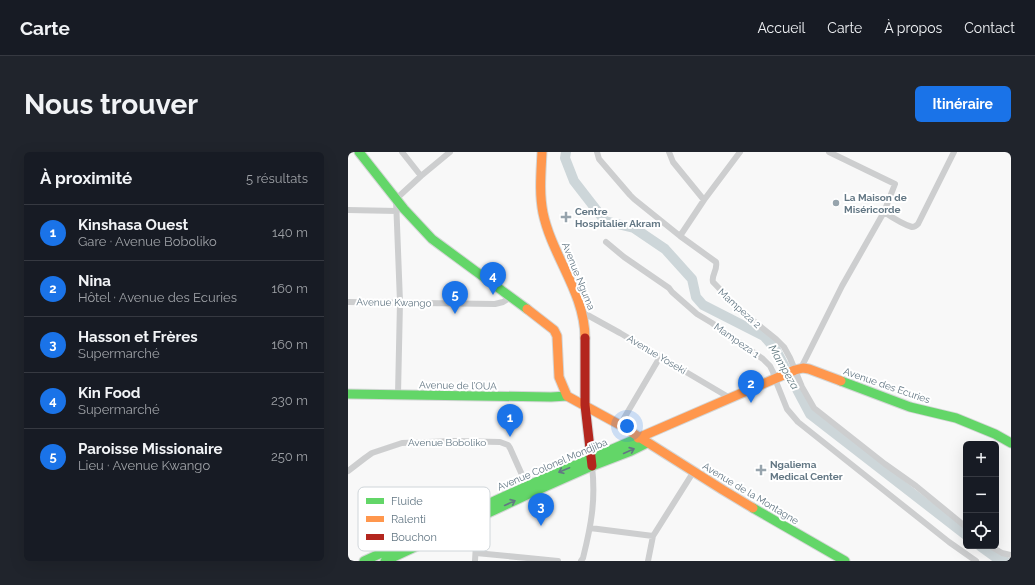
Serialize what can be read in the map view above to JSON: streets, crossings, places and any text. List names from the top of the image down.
{
  "streets": {
    "main road": [
      "Avenue Nguma",
      "Avenue de l’OUA",
      "Avenue des Ecuries",
      "Avenue Colonel Mondjiba",
      "Avenue de la Montagne"
    ],
    "street": [
      "Avenue Kwango",
      "Mampeza 2",
      "Mampeza 1",
      "Avenue Yoseki",
      "Avenue Boboliko"
    ]
  },
  "crossings": [
    ["Avenue Nguma", "Avenue Yoseki"],
    ["Avenue Nguma", "Avenue Colonel Mondjiba"],
    ["Avenue Nguma", "Avenue de la Montagne"],
    ["Mampeza 2", "Avenue des Ecuries"],
    ["Avenue de l’OUA", "Avenue de la Montagne"],
    ["Avenue Boboliko", "Avenue Colonel Mondjiba"],
    ["Avenue Colonel Mondjiba", "Avenue de la Montagne"]
  ],
  "water": ["Mampeza"],
  "places": {
    "other": ["La Maison de Miséricorde"],
    "health": ["Centre Hospitalier Akram", "Ngaliema Medical Center"]
  },
  "legend": ["Fluide", "Ralenti", "Bouchon"],
  "page": {
    "header": "Carte",
    "nav": [
      "Accueil",
      "Carte",
      "À propos",
      "Contact"
    ],
    "buttons": "Itinéraire",
    "title": "Nous trouver",
    "heading": ["À proximité", "5 résultats"],
    "list": [
      {
        "mark": "1",
        "name": "Kinshasa Ouest",
        "note": "Gare · Avenue Boboliko",
        "value": "140 m"
      },
      {
        "mark": "2",
        "name": "Nina",
        "note": "Hôtel · Avenue des Ecuries",
        "value": "160 m"
      },
      {
        "mark": "3",
        "name": "Hasson et Frères",
        "note": "Supermarché",
        "value": "160 m"
      },
      {
        "mark": "4",
        "name": "Kin Food",
        "note": "Supermarché",
        "value": "230 m"
      },
      {
        "mark": "5",
        "name": "Paroisse Missionaire",
        "note": "Lieu · Avenue Kwango",
        "value": "250 m"
      }
    ],
    "pins": [
      "4",
      "5",
      "2",
      "1",
      "3"
    ],
    "map_buttons": ["+", "−"]
  }
}
